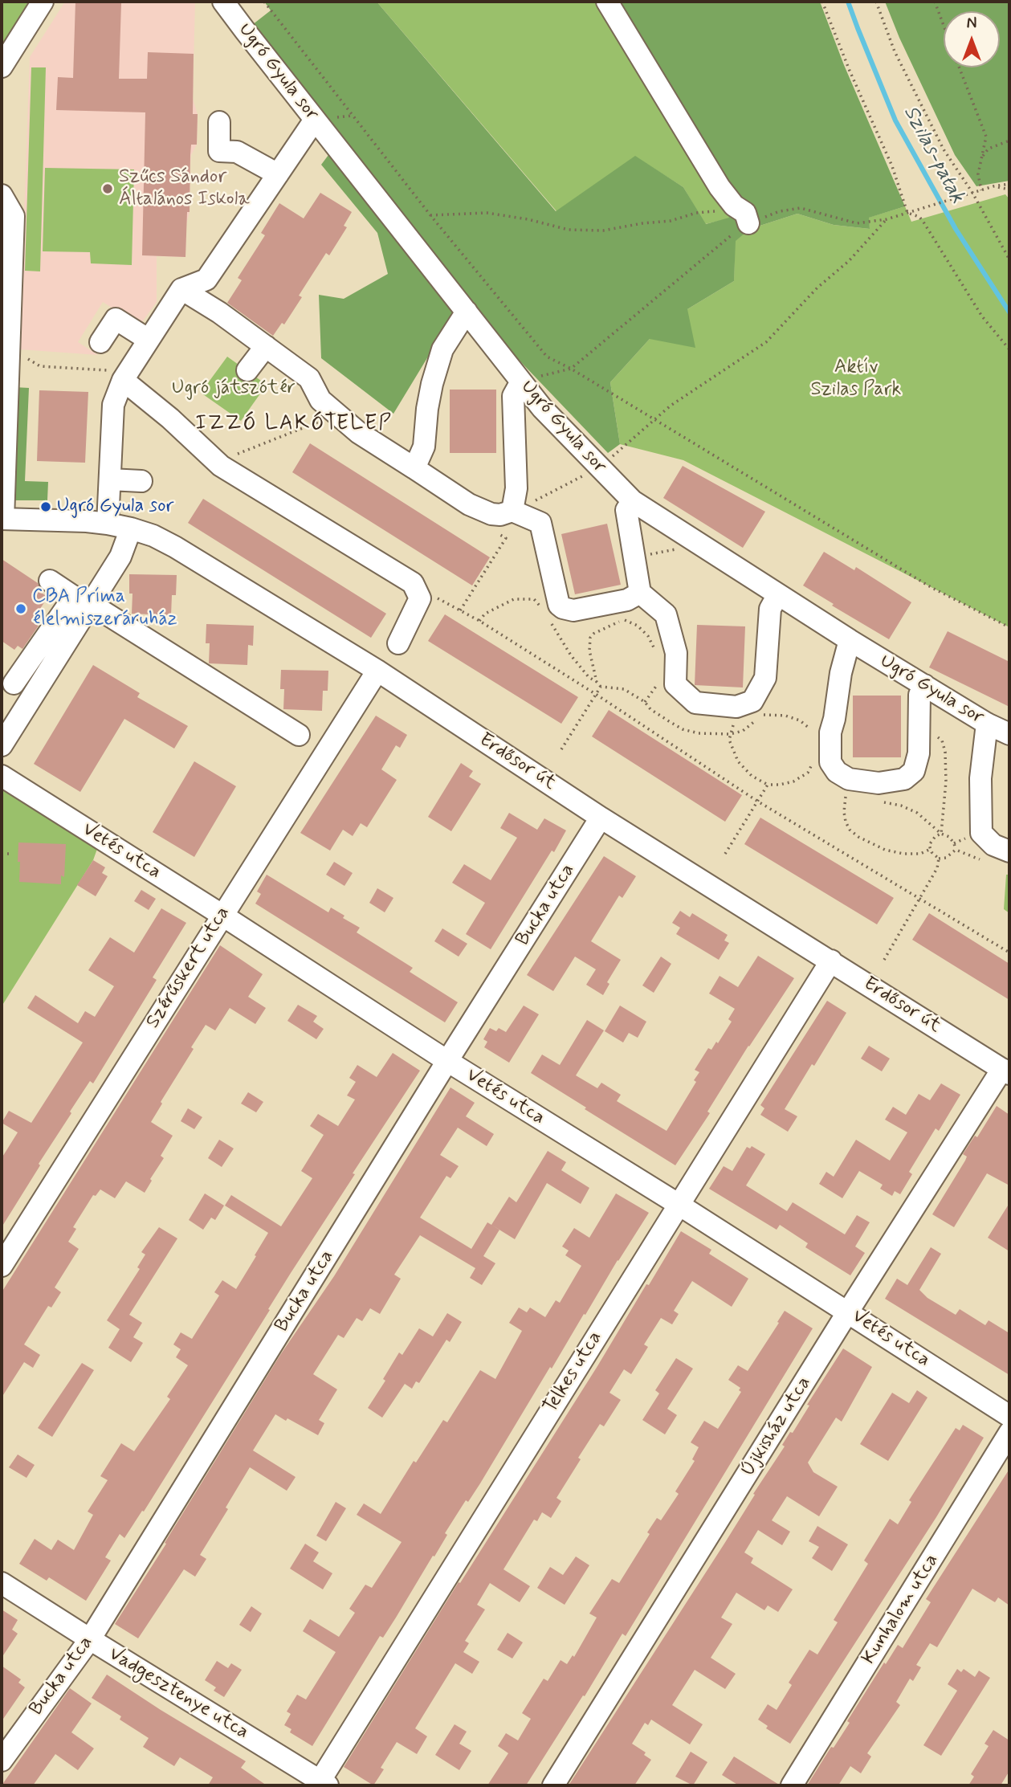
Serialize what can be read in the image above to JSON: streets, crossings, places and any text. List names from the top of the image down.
{
  "streets": {
    "street": [
      "Ugró Gyula sor",
      "Erdősor út",
      "Vetés utca",
      "Bucka utca",
      "Szérűskert utca",
      "Telkes utca",
      "Újkisház utca",
      "Kunhalom utca",
      "Vadgesztenye utca"
    ]
  },
  "crossings": [
    ["Erdősor út", "Bucka utca"],
    ["Erdősor út", "Szérűskert utca"],
    ["Erdősor út", "Telkes utca"],
    ["Erdősor út", "Újkisház utca"],
    ["Vetés utca", "Bucka utca"],
    ["Vetés utca", "Szérűskert utca"],
    ["Vetés utca", "Telkes utca"],
    ["Vetés utca", "Újkisház utca"],
    ["Bucka utca", "Vadgesztenye utca"],
    ["Telkes utca", "Vadgesztenye utca"]
  ],
  "districts": ["IZZÓ LAKÓTELEP"],
  "water": ["Szilas-patak"],
  "parks": ["Aktív Szilas Park", "Ugró játszótér"],
  "places": ["Szűcs Sándor Általános Iskola", "Ugró Gyula sor", "CBA Príma élelmiszeráruház"],
  "north": "top"
}
